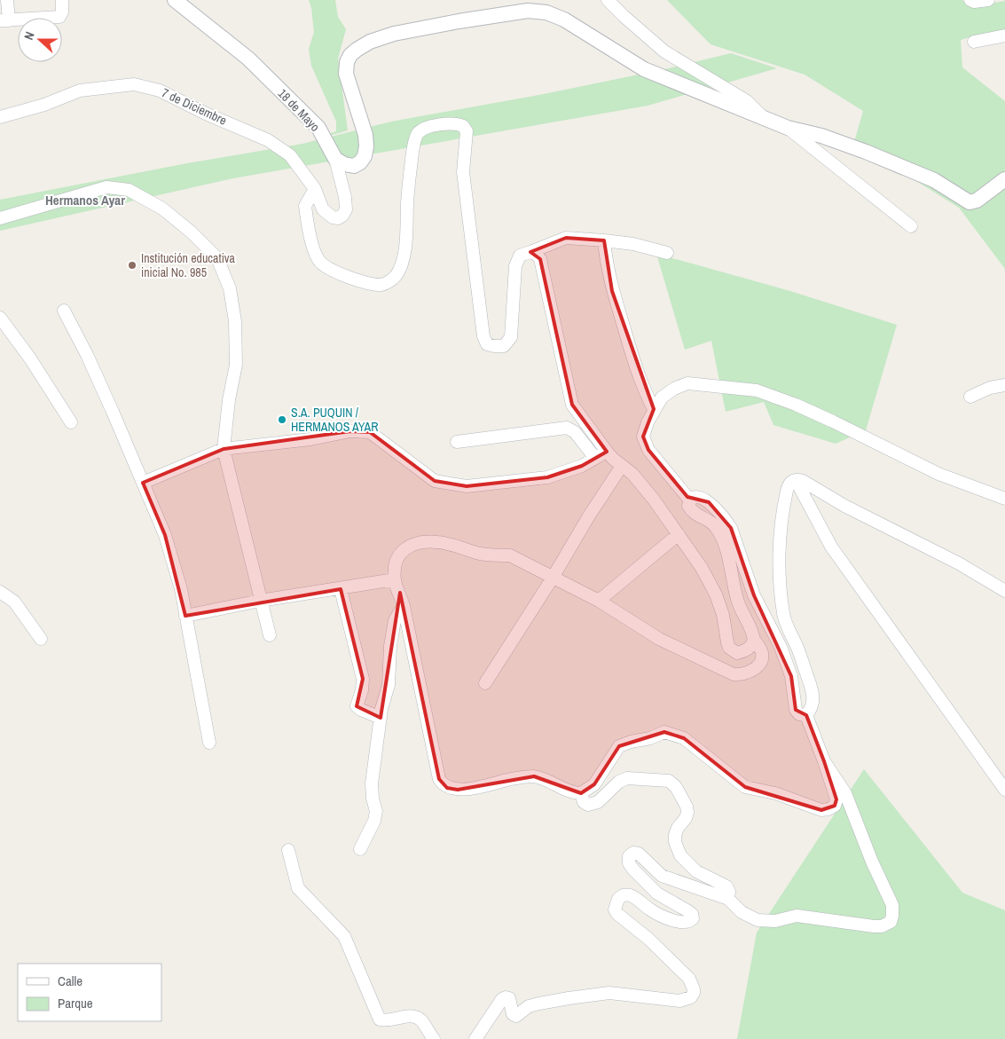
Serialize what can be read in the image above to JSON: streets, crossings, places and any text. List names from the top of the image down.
{
  "streets": {
    "street": ["7 de Diciembre", "18 de Mayo"]
  },
  "crossings": [
    ["7 de Diciembre", "18 de Mayo"]
  ],
  "districts": ["Hermanos Ayar"],
  "places": ["Institución educativa inicial No. 985", "S.A. PUQUIN / HERMANOS AYAR"],
  "legend": ["Calle", "Parque"],
  "north": "left"
}
